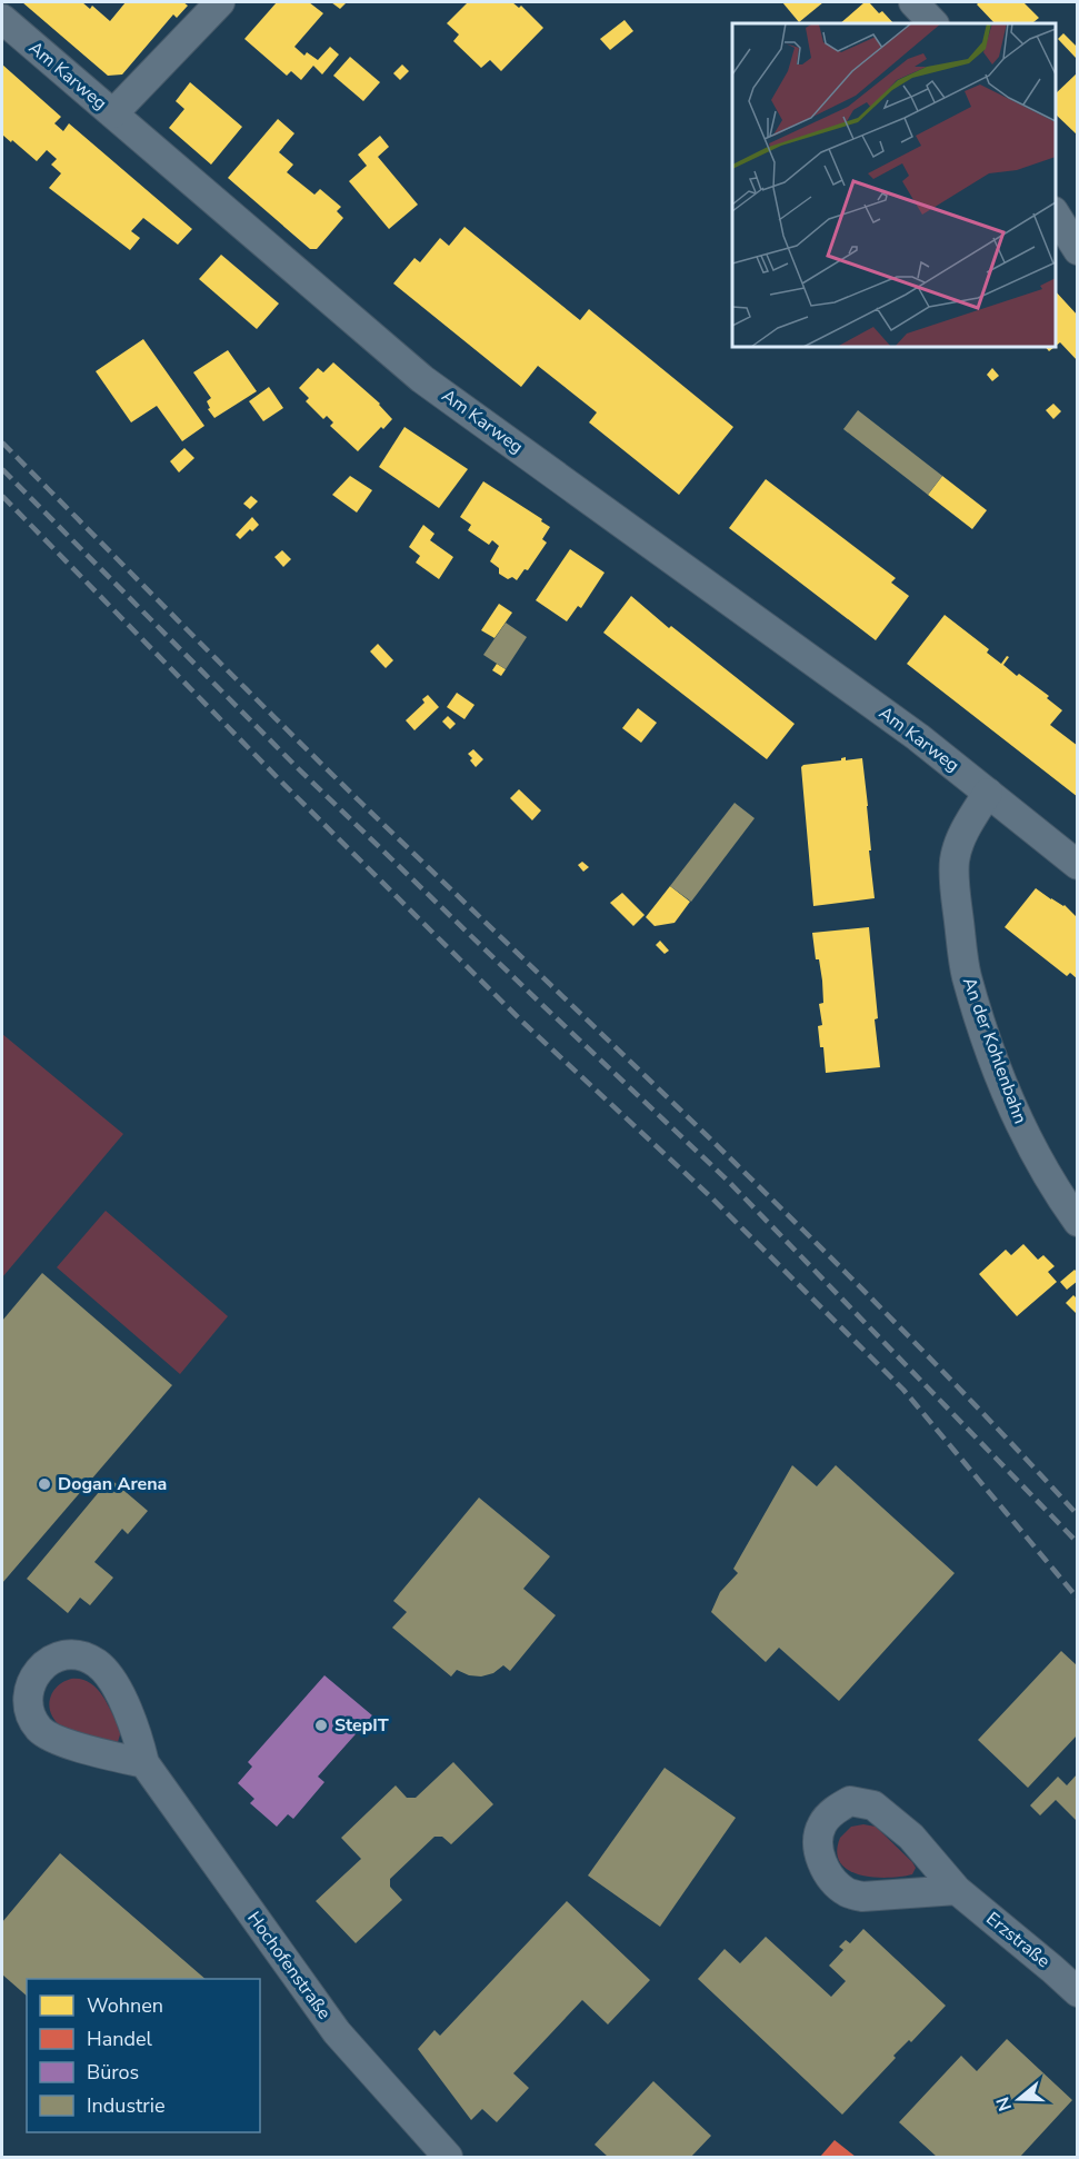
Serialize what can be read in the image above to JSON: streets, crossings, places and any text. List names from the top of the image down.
{
  "streets": {
    "street": [
      "Am Karweg",
      "An der Kohlenbahn",
      "Erzstraße",
      "Hochofenstraße"
    ]
  },
  "crossings": [
    ["Am Karweg", "An der Kohlenbahn"]
  ],
  "places": ["Dogan Arena", "StepIT"],
  "legend": [
    "Wohnen",
    "Handel",
    "Büros",
    "Industrie"
  ],
  "north": "left"
}
